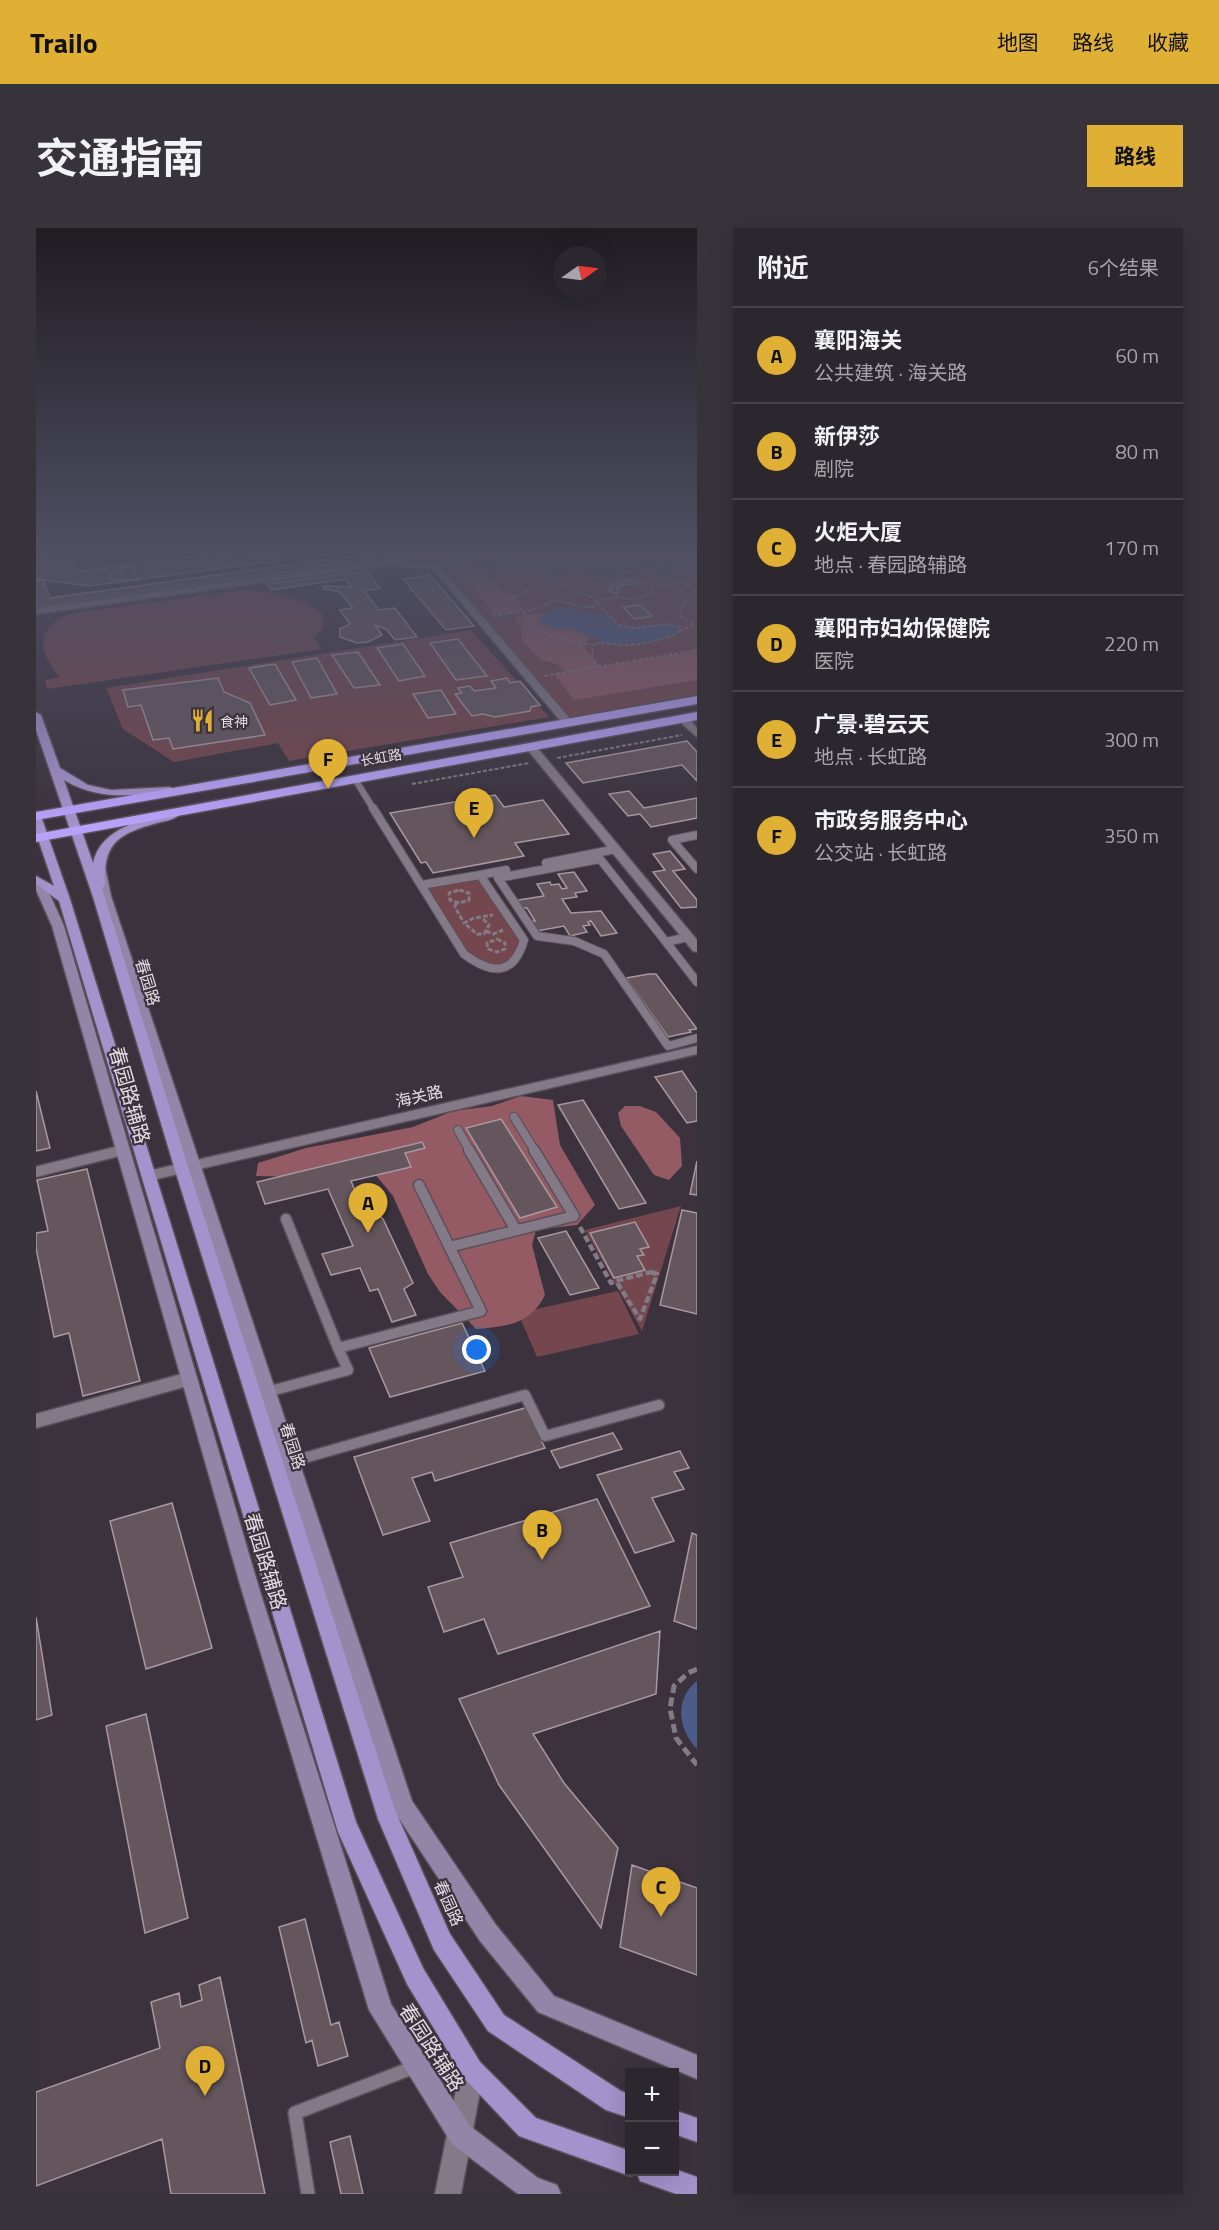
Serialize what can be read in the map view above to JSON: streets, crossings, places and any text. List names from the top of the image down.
{
  "streets": {
    "highway": ["长虹路"],
    "main road": ["春园路"],
    "street": ["春园路辅路", "海关路"]
  },
  "crossings": [
    ["长虹路", "春园路"],
    ["春园路", "春园路辅路"],
    ["春园路", "海关路"],
    ["春园路辅路", "海关路"]
  ],
  "places": {
    "restaurant": ["食神"]
  },
  "north": "right",
  "page": {
    "header": "Trailo",
    "nav": ["地图", "路线", "收藏"],
    "title": "交通指南",
    "buttons": "路线",
    "heading": ["附近", "6个结果"],
    "list": [
      {
        "mark": "A",
        "name": "襄阳海关",
        "note": "公共建筑 · 海关路",
        "value": "60 m"
      },
      {
        "mark": "B",
        "name": "新伊莎",
        "note": "剧院",
        "value": "80 m"
      },
      {
        "mark": "C",
        "name": "火炬大厦",
        "note": "地点 · 春园路辅路",
        "value": "170 m"
      },
      {
        "mark": "D",
        "name": "襄阳市妇幼保健院",
        "note": "医院",
        "value": "220 m"
      },
      {
        "mark": "E",
        "name": "广景·碧云天",
        "note": "地点 · 长虹路",
        "value": "300 m"
      },
      {
        "mark": "F",
        "name": "市政务服务中心",
        "note": "公交站 · 长虹路",
        "value": "350 m"
      }
    ],
    "pins": [
      "F",
      "E",
      "A",
      "B",
      "C",
      "D"
    ],
    "map_buttons": ["+", "−"]
  }
}
